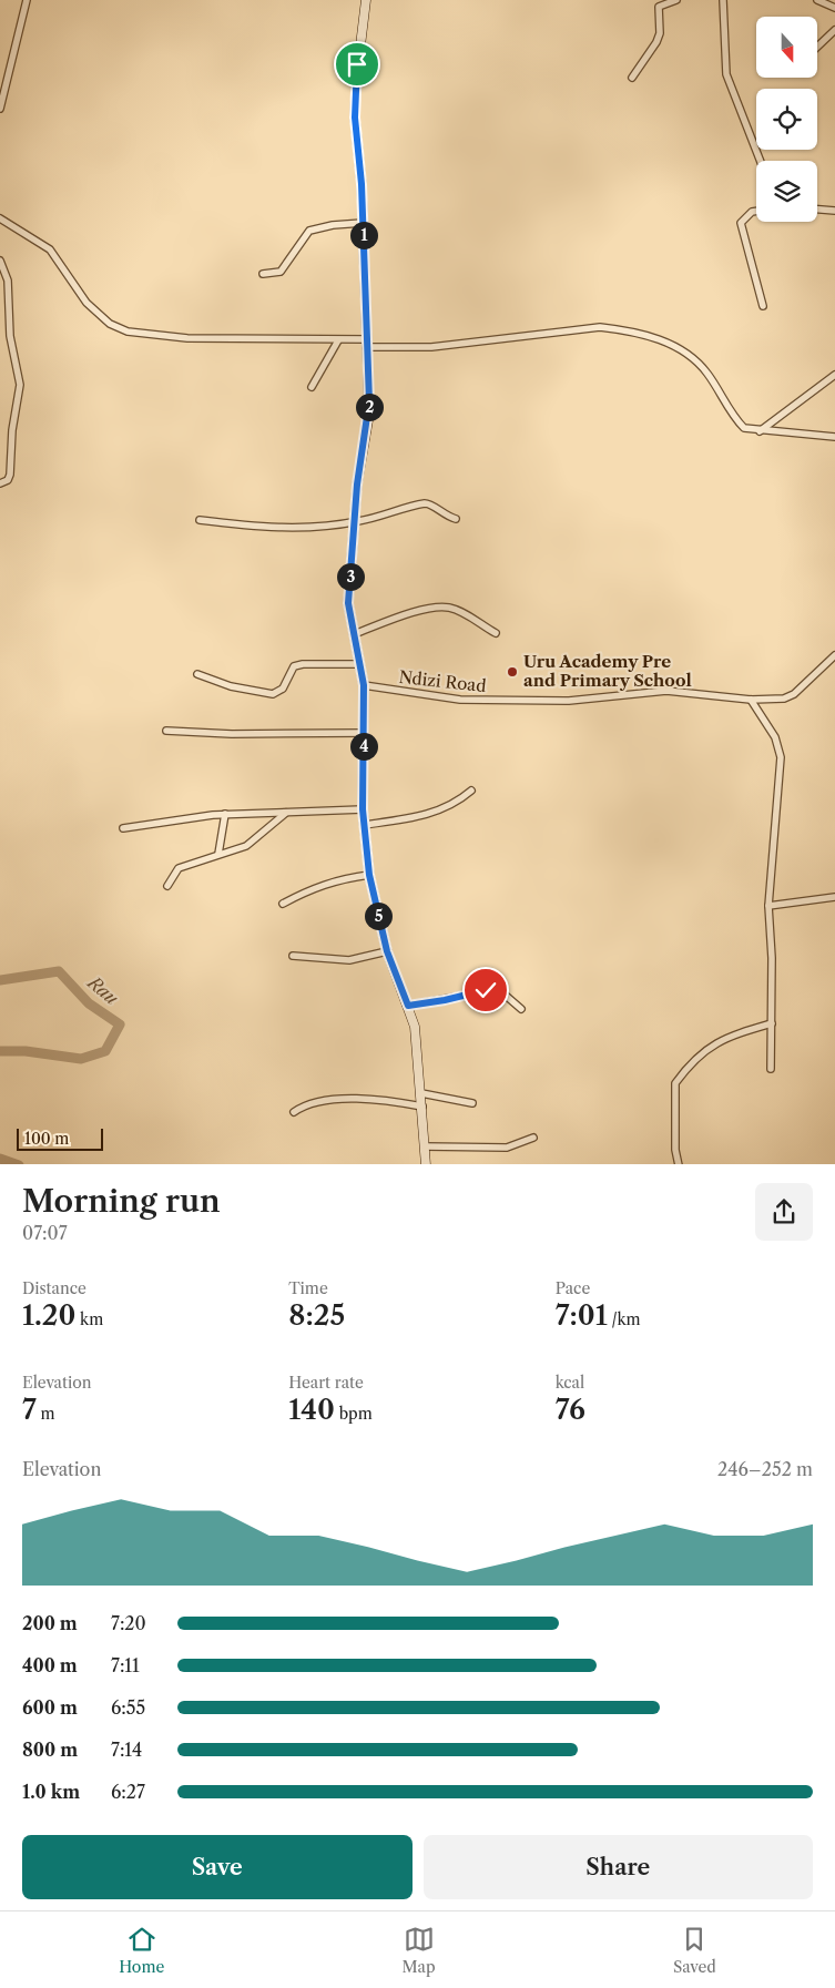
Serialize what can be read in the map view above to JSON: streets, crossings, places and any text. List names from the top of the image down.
{
  "streets": {
    "street": ["Ndizi Road"]
  },
  "water": ["Rau"],
  "places": ["Uru Academy Pre and Primary School"],
  "scale_bar": "100 m",
  "north": "bottom",
  "page": {
    "pins": [
      "1",
      "2",
      "3",
      "4",
      "5"
    ],
    "scale": "100 m",
    "heading": ["Morning run", "07:07"],
    "stats": [
      ["Distance", "1.20 km"],
      ["Time", "8:25"],
      ["Pace", "7:01 /km"],
      ["Elevation", "7 m"],
      ["Heart rate", "140 bpm"],
      ["kcal", "76"]
    ],
    "chart": ["Elevation", "246–252 m"],
    "list": [
      {
        "name": "200 m",
        "note": "7:20"
      },
      {
        "name": "400 m",
        "note": "7:11"
      },
      {
        "name": "600 m",
        "note": "6:55"
      },
      {
        "name": "800 m",
        "note": "7:14"
      },
      {
        "name": "1.0 km",
        "note": "6:27"
      }
    ],
    "buttons": ["Save", "Share"],
    "tabs": ["Home", "Map", "Saved"]
  }
}
